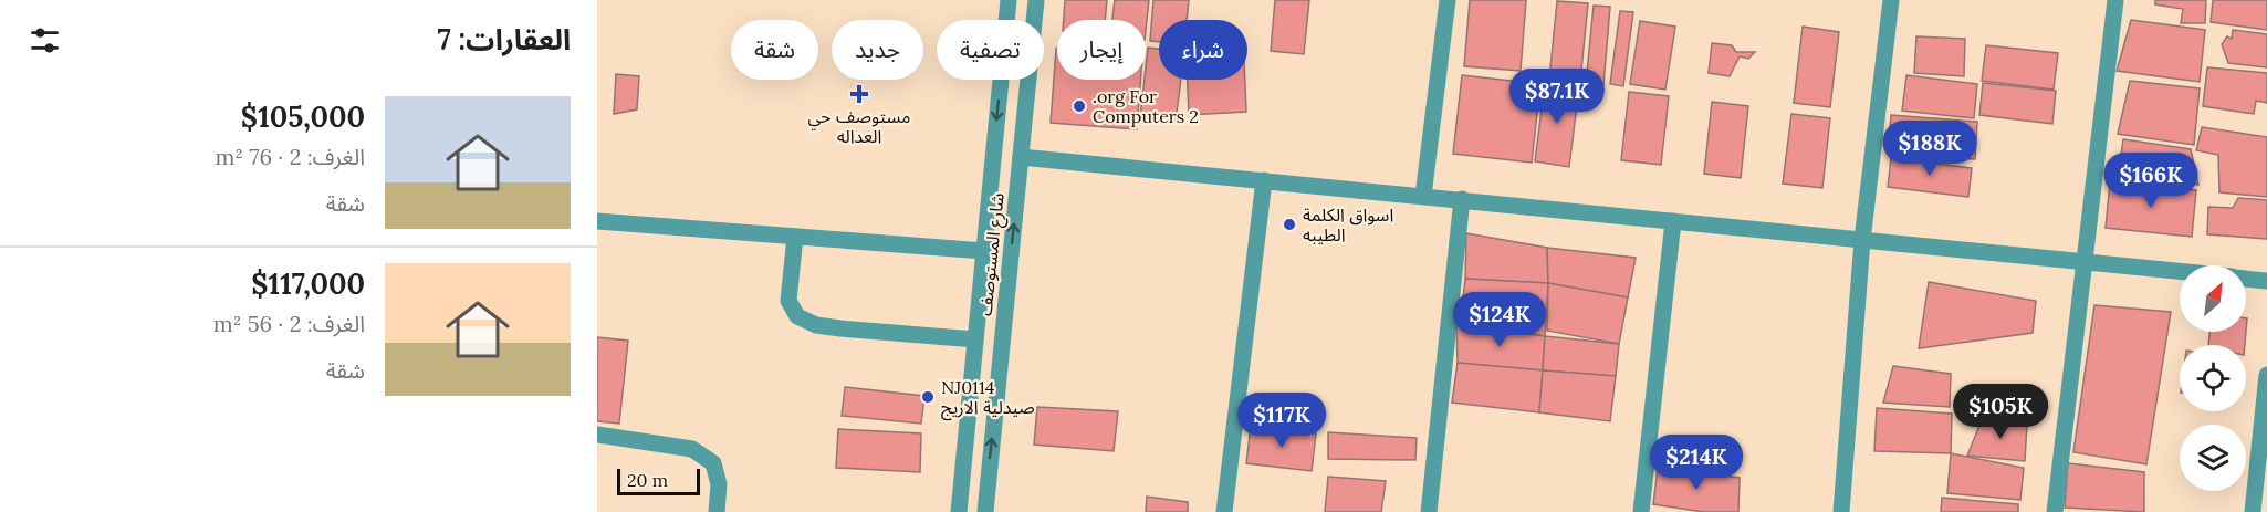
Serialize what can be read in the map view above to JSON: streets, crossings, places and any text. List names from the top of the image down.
{
  "streets": {
    "street": ["شارع المستوصف"]
  },
  "places": {
    "health": ["مستوصف حي العداله"],
    "other": [".org For Computers 2", "اسواق الكلمة الطيبه", "NJ0114 صيدلية الاريج"]
  },
  "scale_bar": "20 m",
  "north": "top right",
  "page": {
    "heading": "العقارات: 7",
    "chip": [
      "شراء",
      "إيجار",
      "تصفية",
      "جديد",
      "شقة"
    ],
    "price": [
      "$87.1K",
      "$188K",
      "$166K",
      "$124K",
      "$105K",
      "$117K",
      "$214K"
    ],
    "list": [
      {
        "name": "$105,000",
        "note": "الغرف: 2 · 76 m² · شقة"
      },
      {
        "name": "$117,000",
        "note": "الغرف: 2 · 56 m² · شقة"
      }
    ],
    "scale": "20 m"
  }
}
